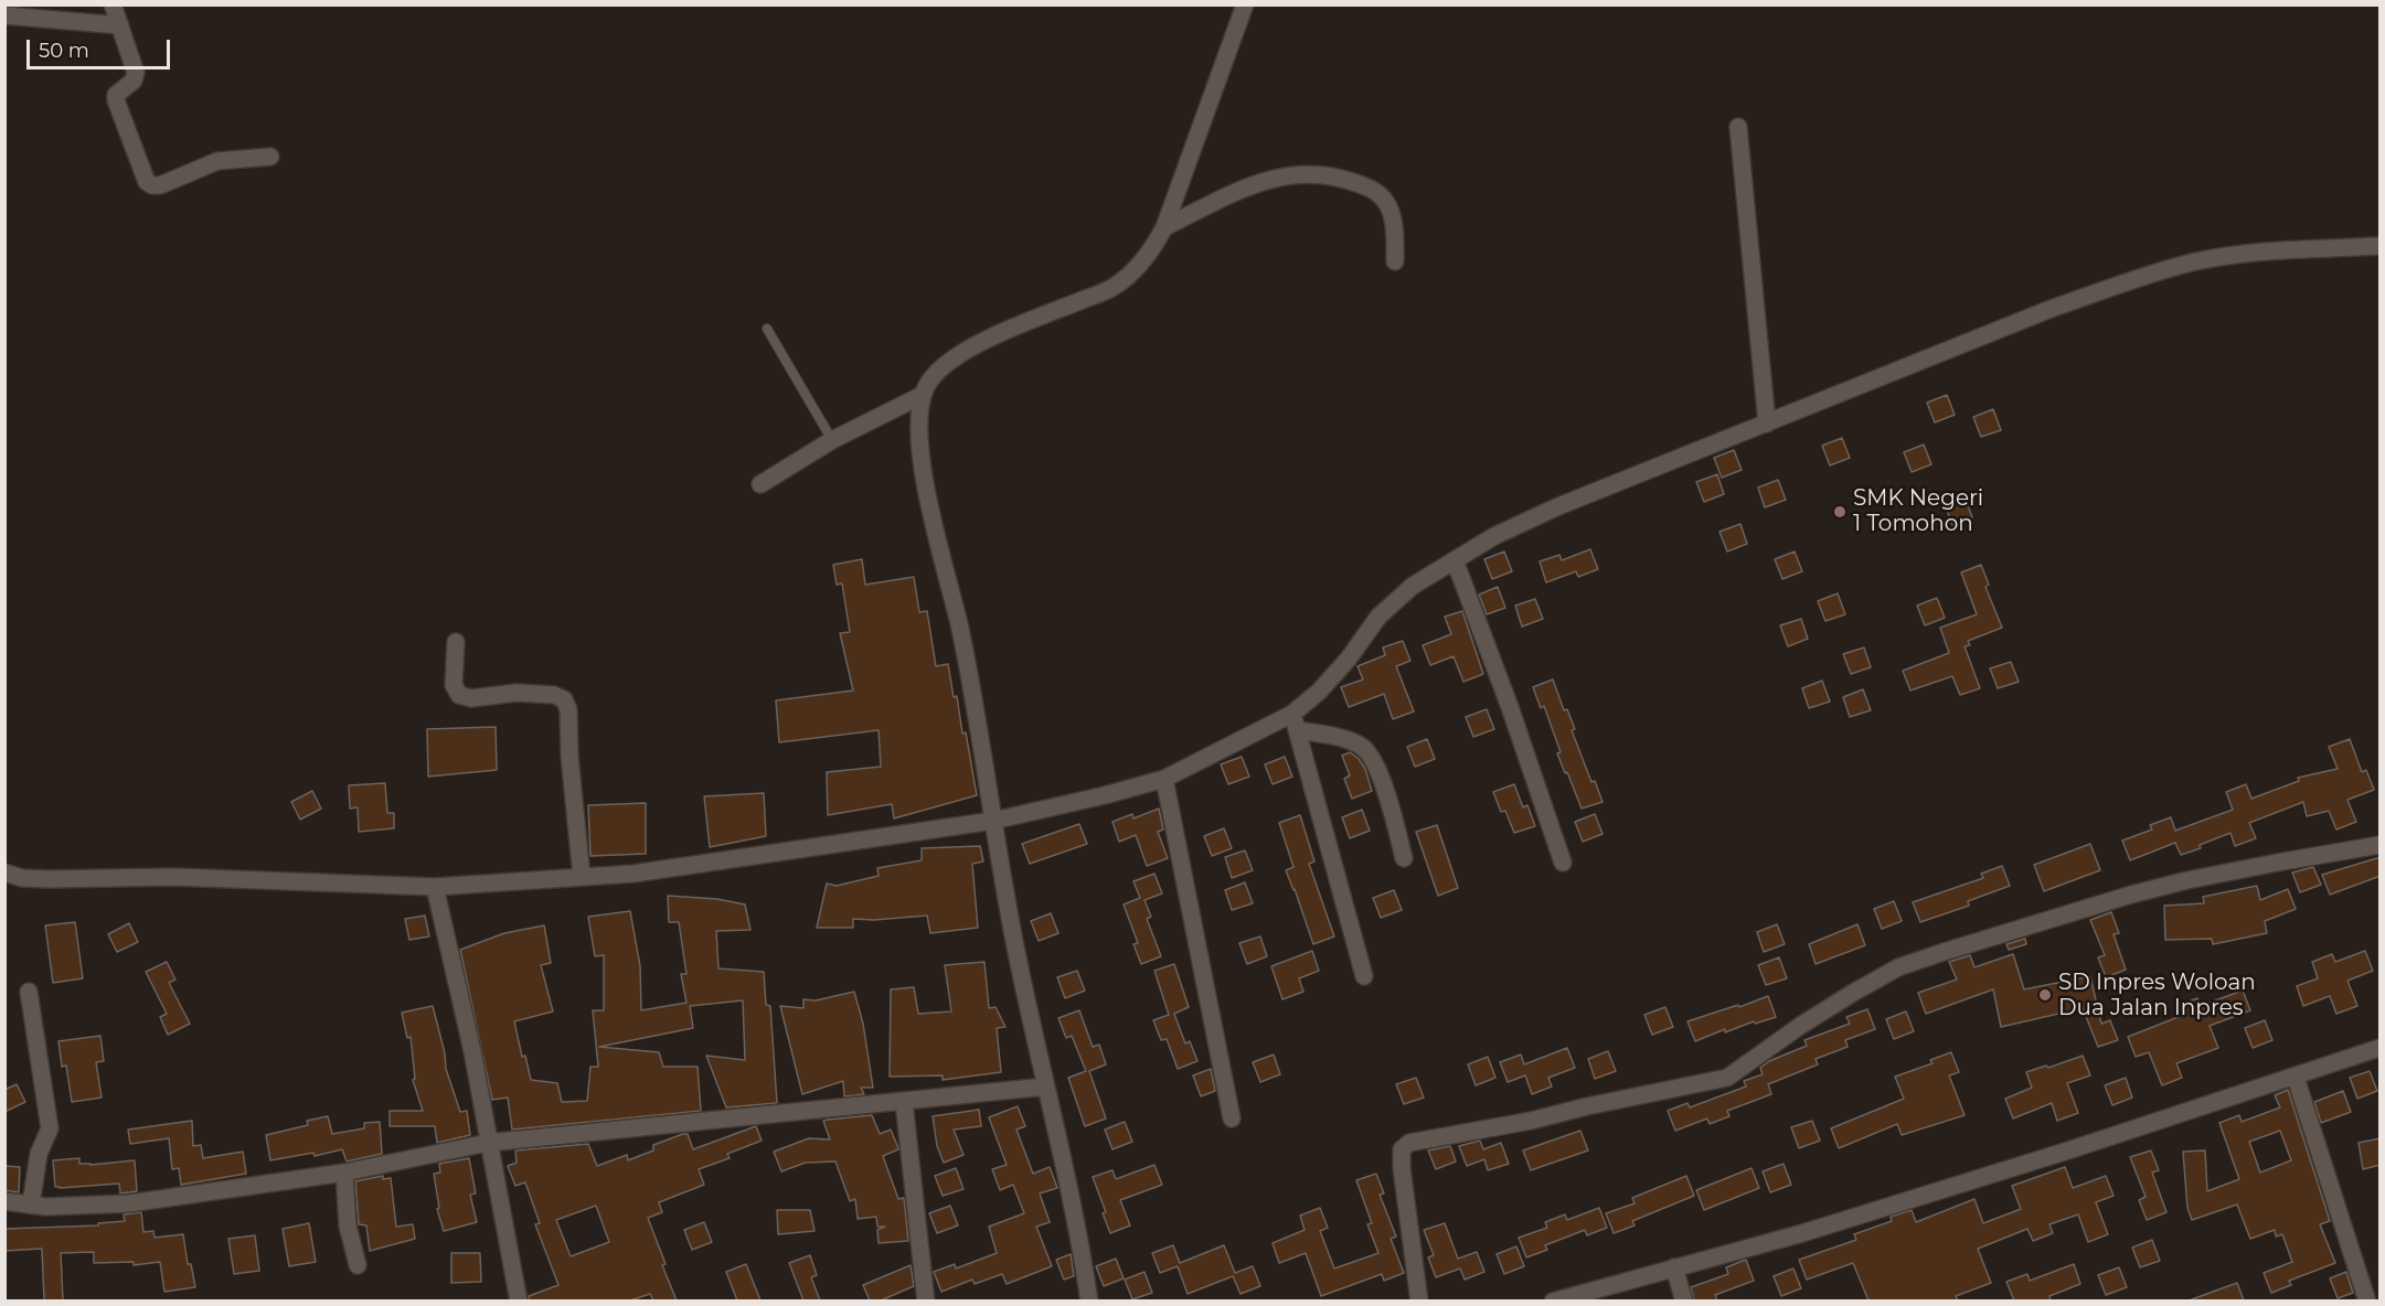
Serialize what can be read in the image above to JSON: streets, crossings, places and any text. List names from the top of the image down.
{
  "places": ["SMK Negeri 1 Tomohon", "SD Inpres Woloan Dua Jalan Inpres"],
  "scale_bar": "50 m"
}
